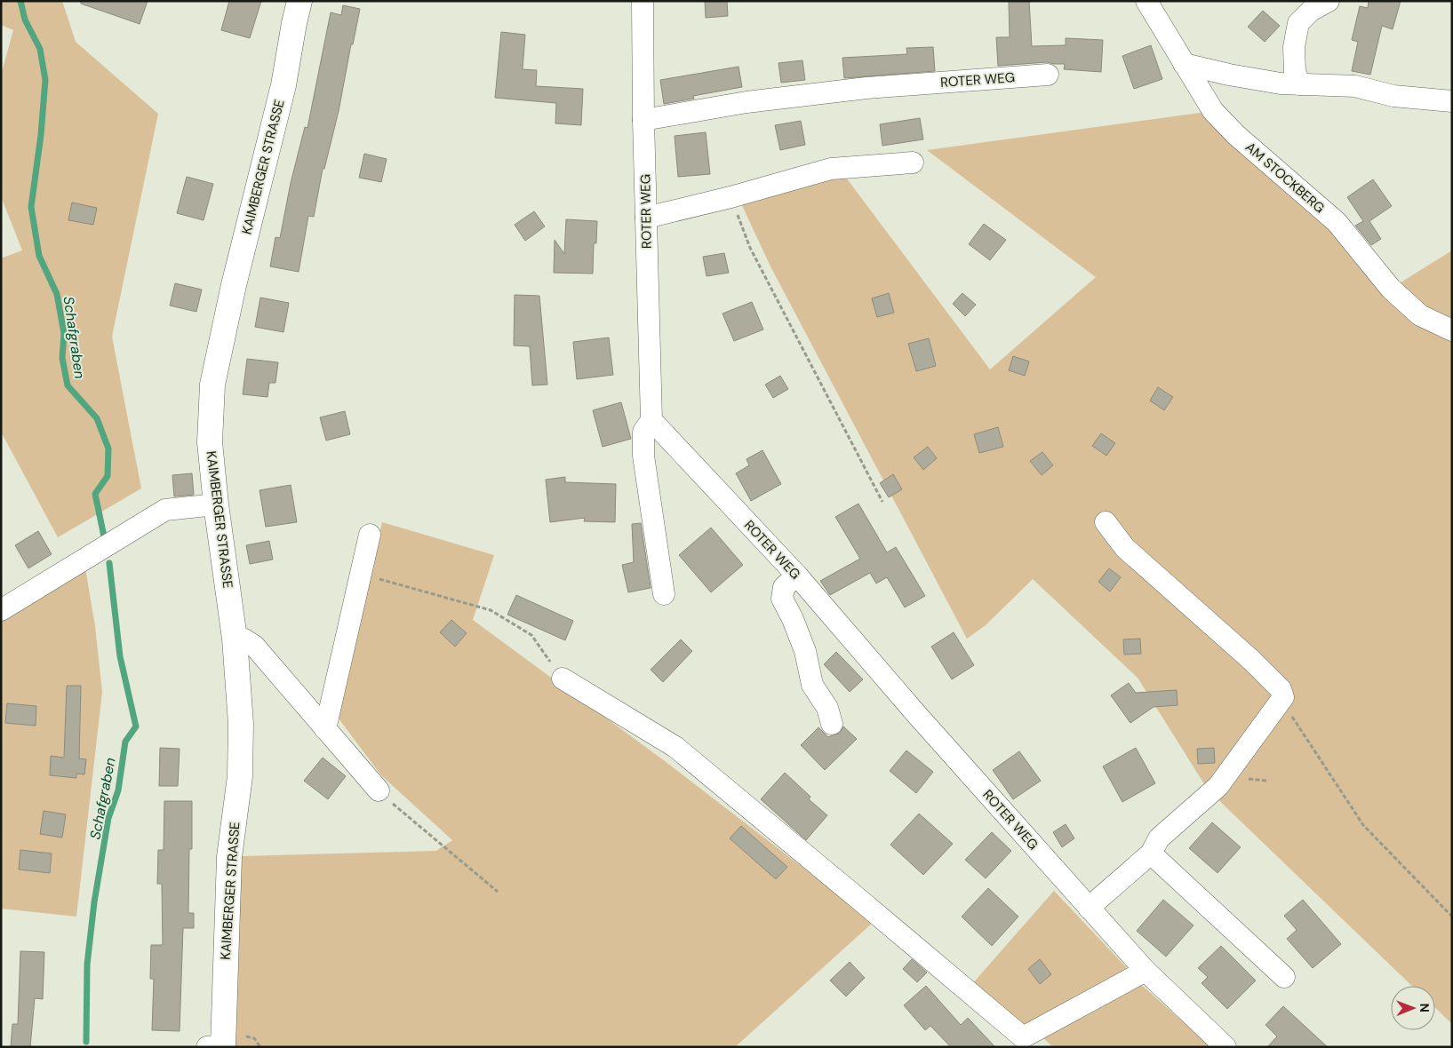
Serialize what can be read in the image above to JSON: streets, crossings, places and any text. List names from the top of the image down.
{
  "streets": {
    "main road": ["KAIMBERGER STRASSE"],
    "street": ["ROTER WEG", "AM STOCKBERG"]
  },
  "water": ["Schafgraben"],
  "north": "right"
}
